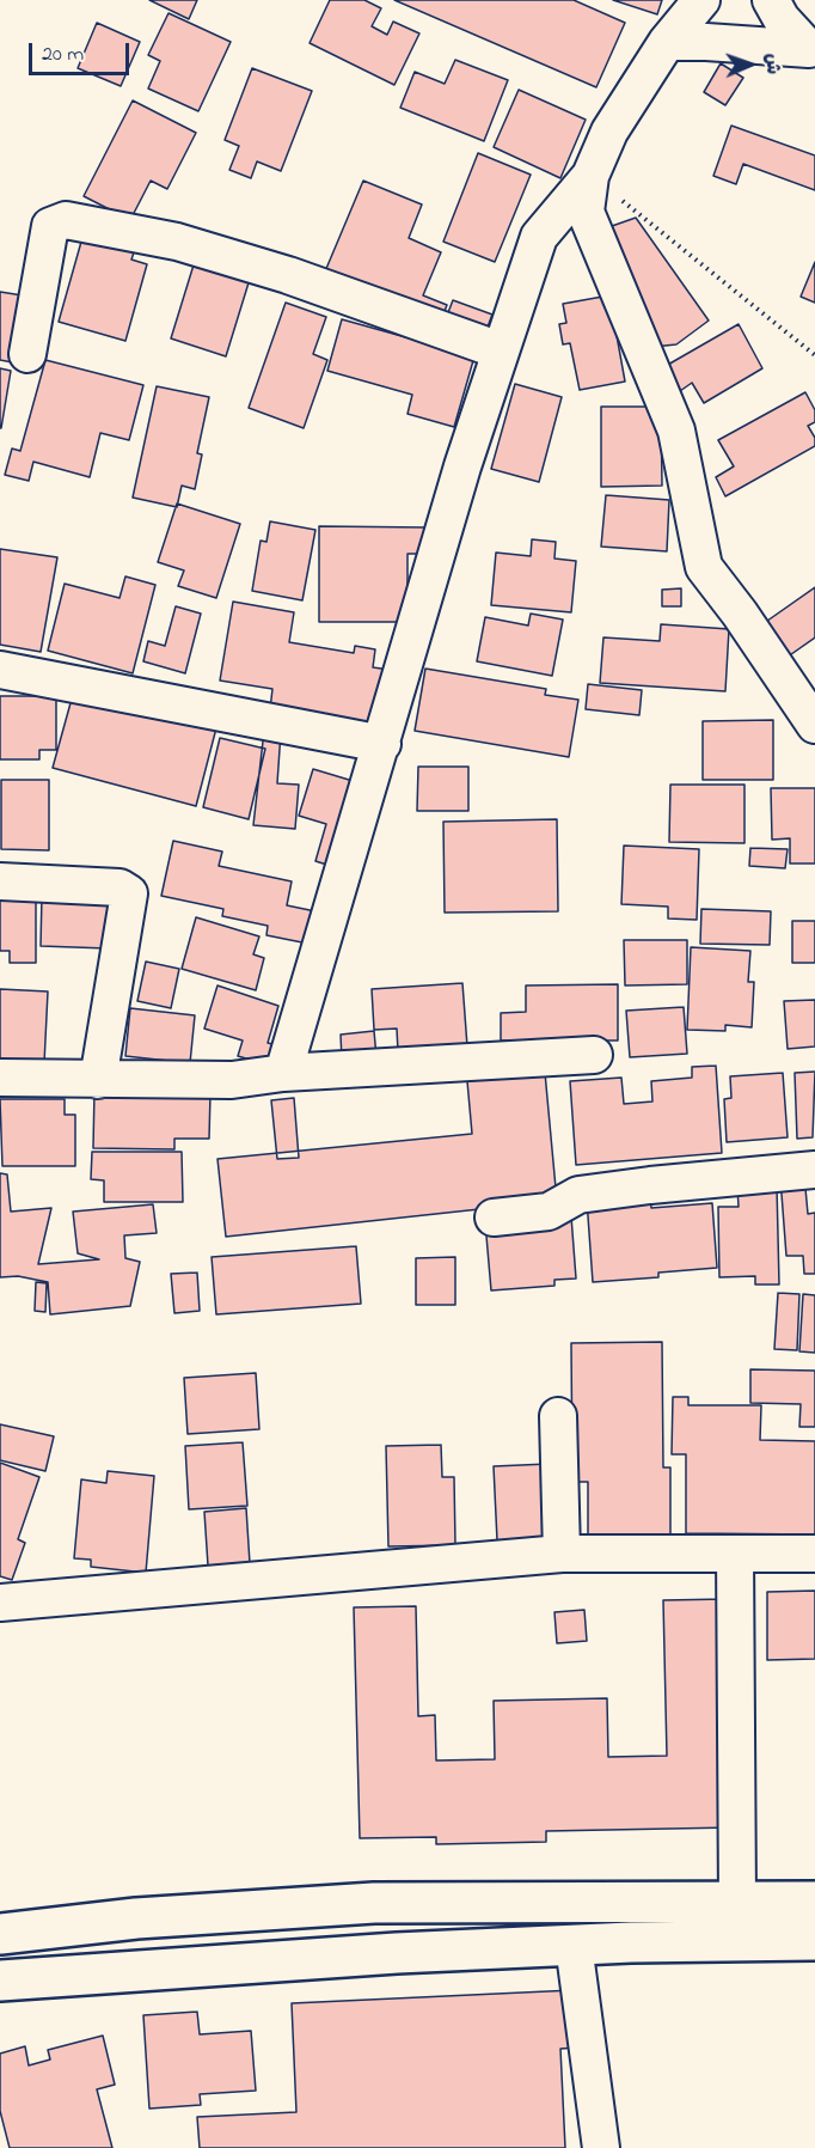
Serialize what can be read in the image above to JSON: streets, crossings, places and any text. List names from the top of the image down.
{
  "scale_bar": "20 m",
  "north": "right"
}
